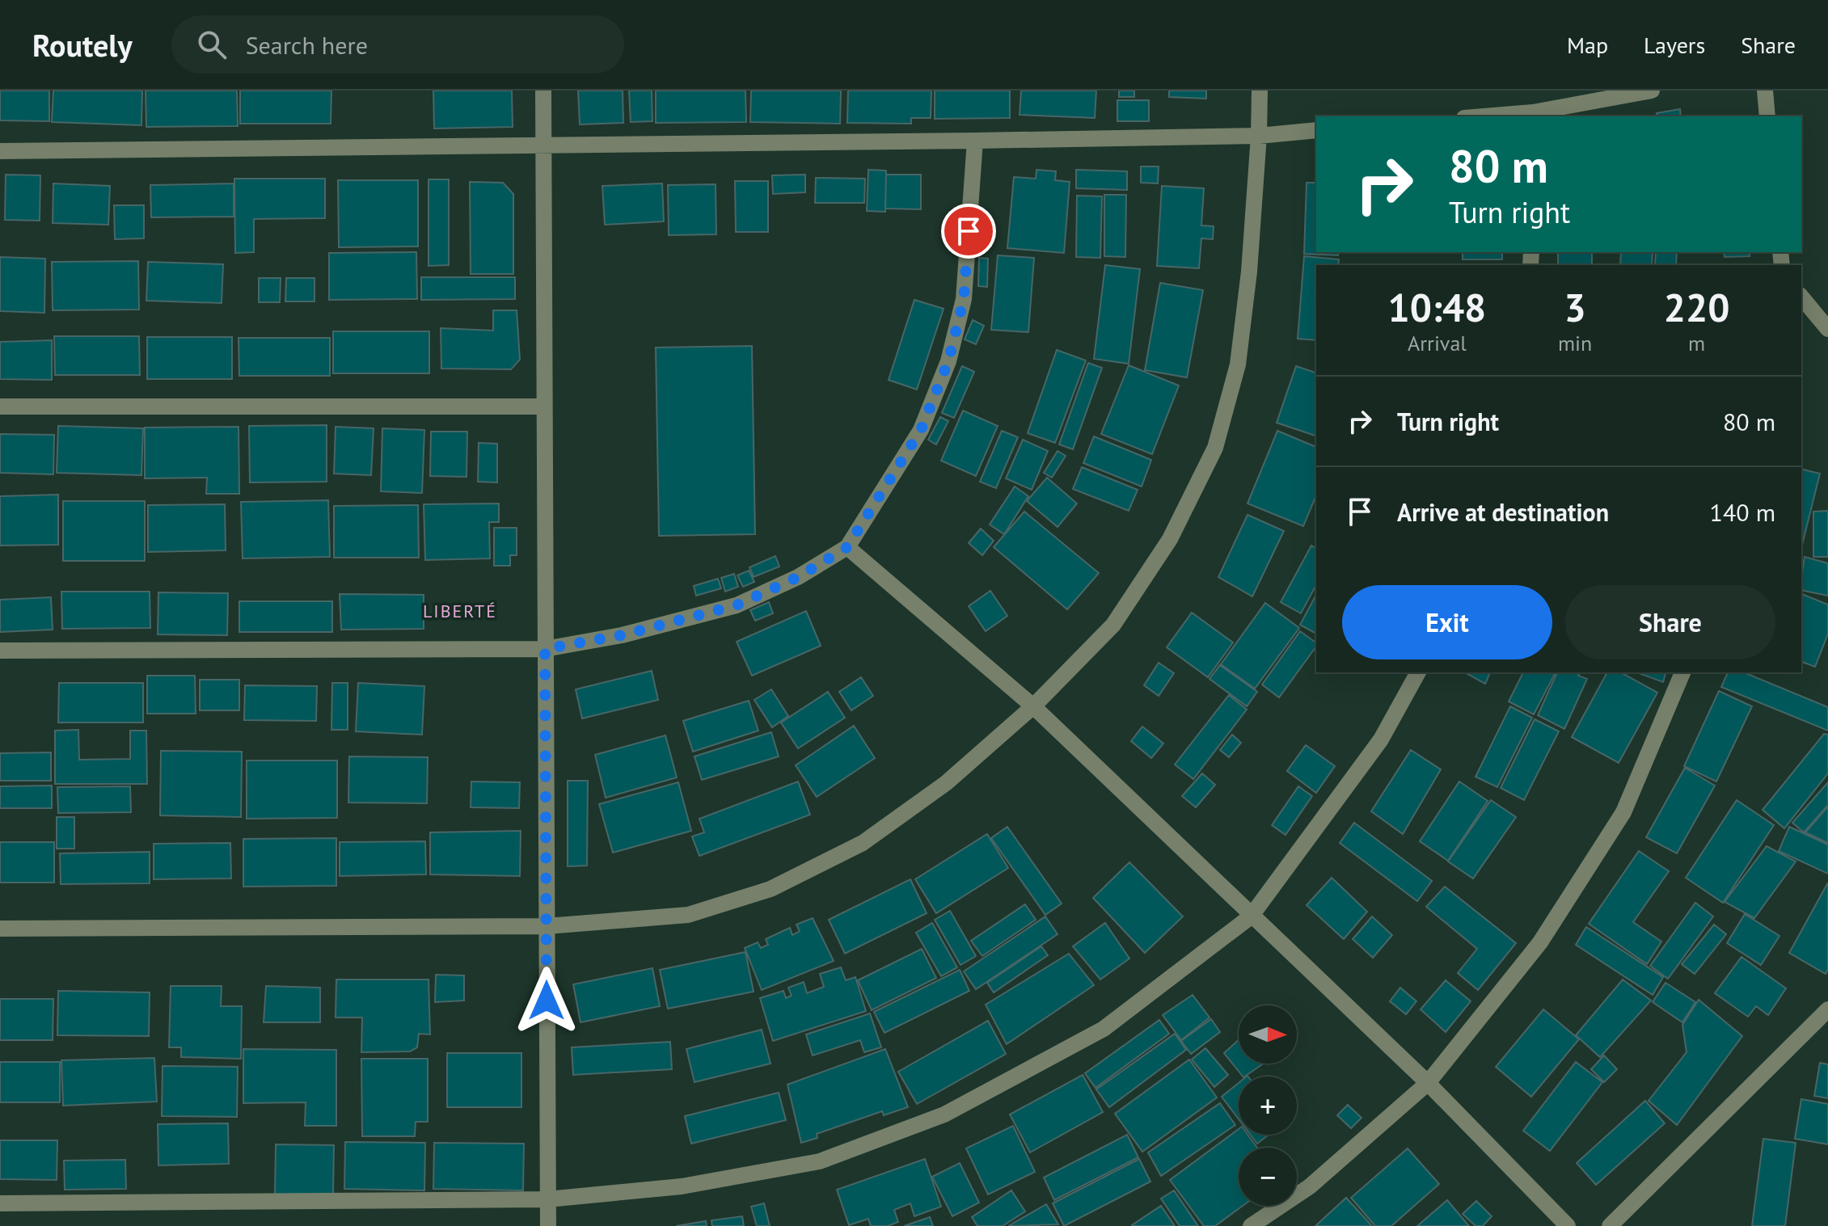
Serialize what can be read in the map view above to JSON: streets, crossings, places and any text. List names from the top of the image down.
{
  "districts": ["LIBERTÉ"],
  "north": "right",
  "page": {
    "header": "Routely",
    "search": "Search here",
    "nav": ["Map", "Layers", "Share"],
    "turn": ["80 m", "Turn right"],
    "eta": [
      "10:48",
      "Arrival",
      "3",
      "min",
      "220",
      "m"
    ],
    "list": [
      {
        "name": "Turn right",
        "value": "80 m"
      },
      {
        "name": "Arrive at destination",
        "value": "140 m"
      }
    ],
    "buttons": ["Exit", "Share"],
    "map_buttons": ["+", "−"]
  }
}
